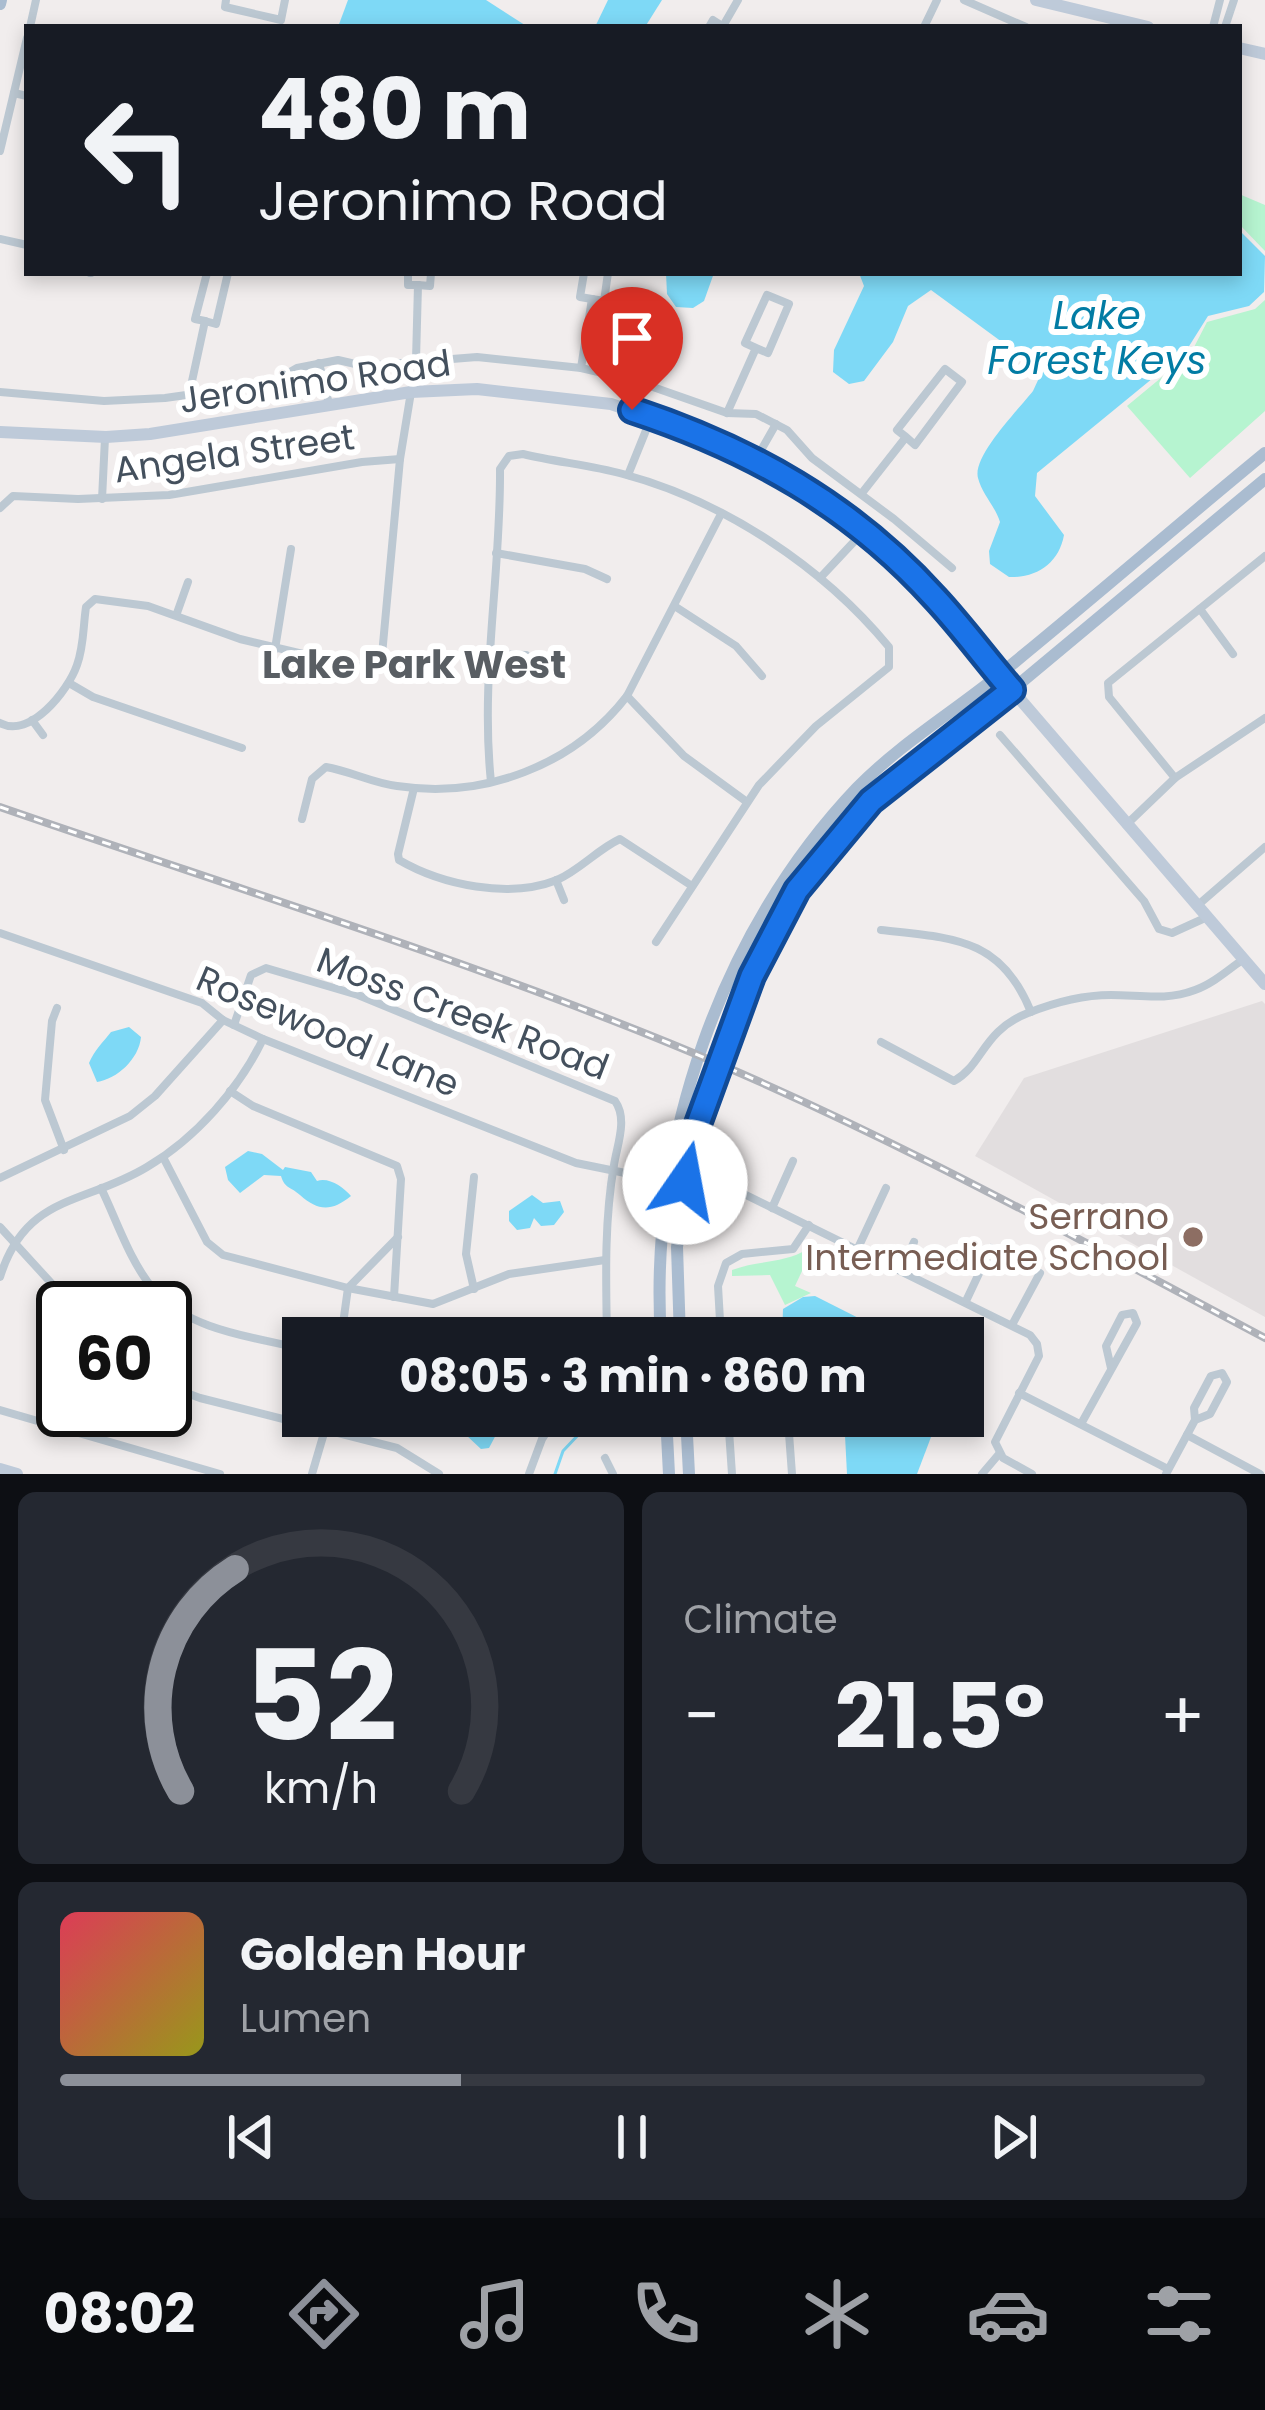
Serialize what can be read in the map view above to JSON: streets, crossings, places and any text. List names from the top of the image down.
{
  "streets": {
    "main road": ["Jeronimo Road"],
    "street": ["Angela Street", "Moss Creek Road", "Rosewood Lane"]
  },
  "crossings": [
    ["Moss Creek Road", "Rosewood Lane"]
  ],
  "districts": ["Lake Park West"],
  "water": ["Lake Forest Keys"],
  "places": ["Serrano Intermediate School"],
  "page": {
    "turn": ["480 m", "Jeronimo Road"],
    "limit": "60",
    "trip": "08:05 · 3 min · 860 m",
    "tile": "Climate",
    "heat": ["−", "21.5°", "+"],
    "song": ["Golden Hour", "Lumen"],
    "tabs": "08:02",
    "gauge": ["52", "km/h"]
  }
}
